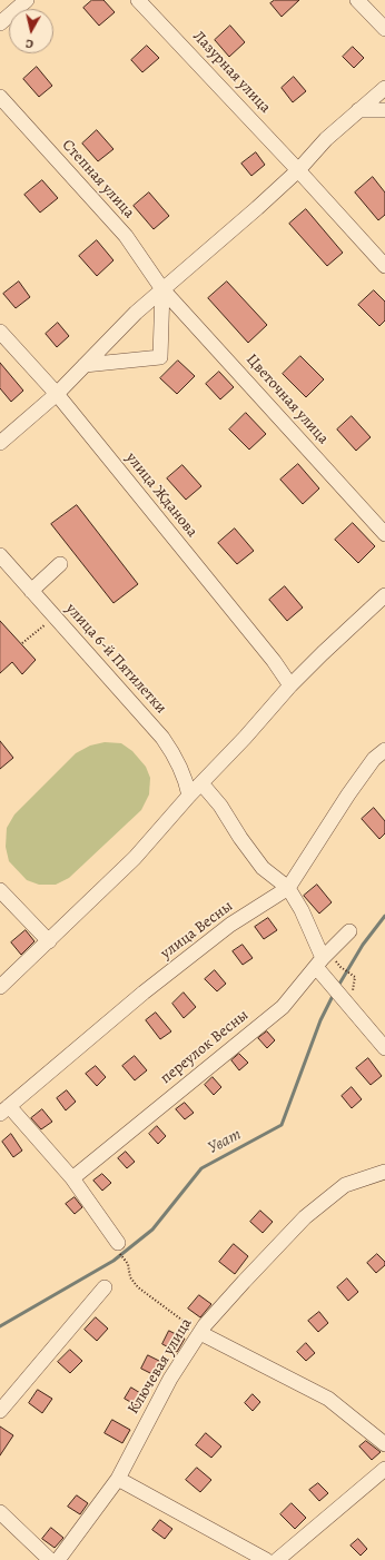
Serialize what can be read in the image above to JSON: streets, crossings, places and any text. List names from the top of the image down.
{
  "streets": {
    "street": [
      "Лазурная улица",
      "Степная улица",
      "Цветочная улица",
      "улица Жданова",
      "улица 6-й Пятилетки",
      "улица Весны",
      "переулок Весны",
      "Ключевая улица"
    ]
  },
  "crossings": [
    ["Степная улица", "Цветочная улица"]
  ],
  "water": ["Уват"],
  "north": "bottom"
}
